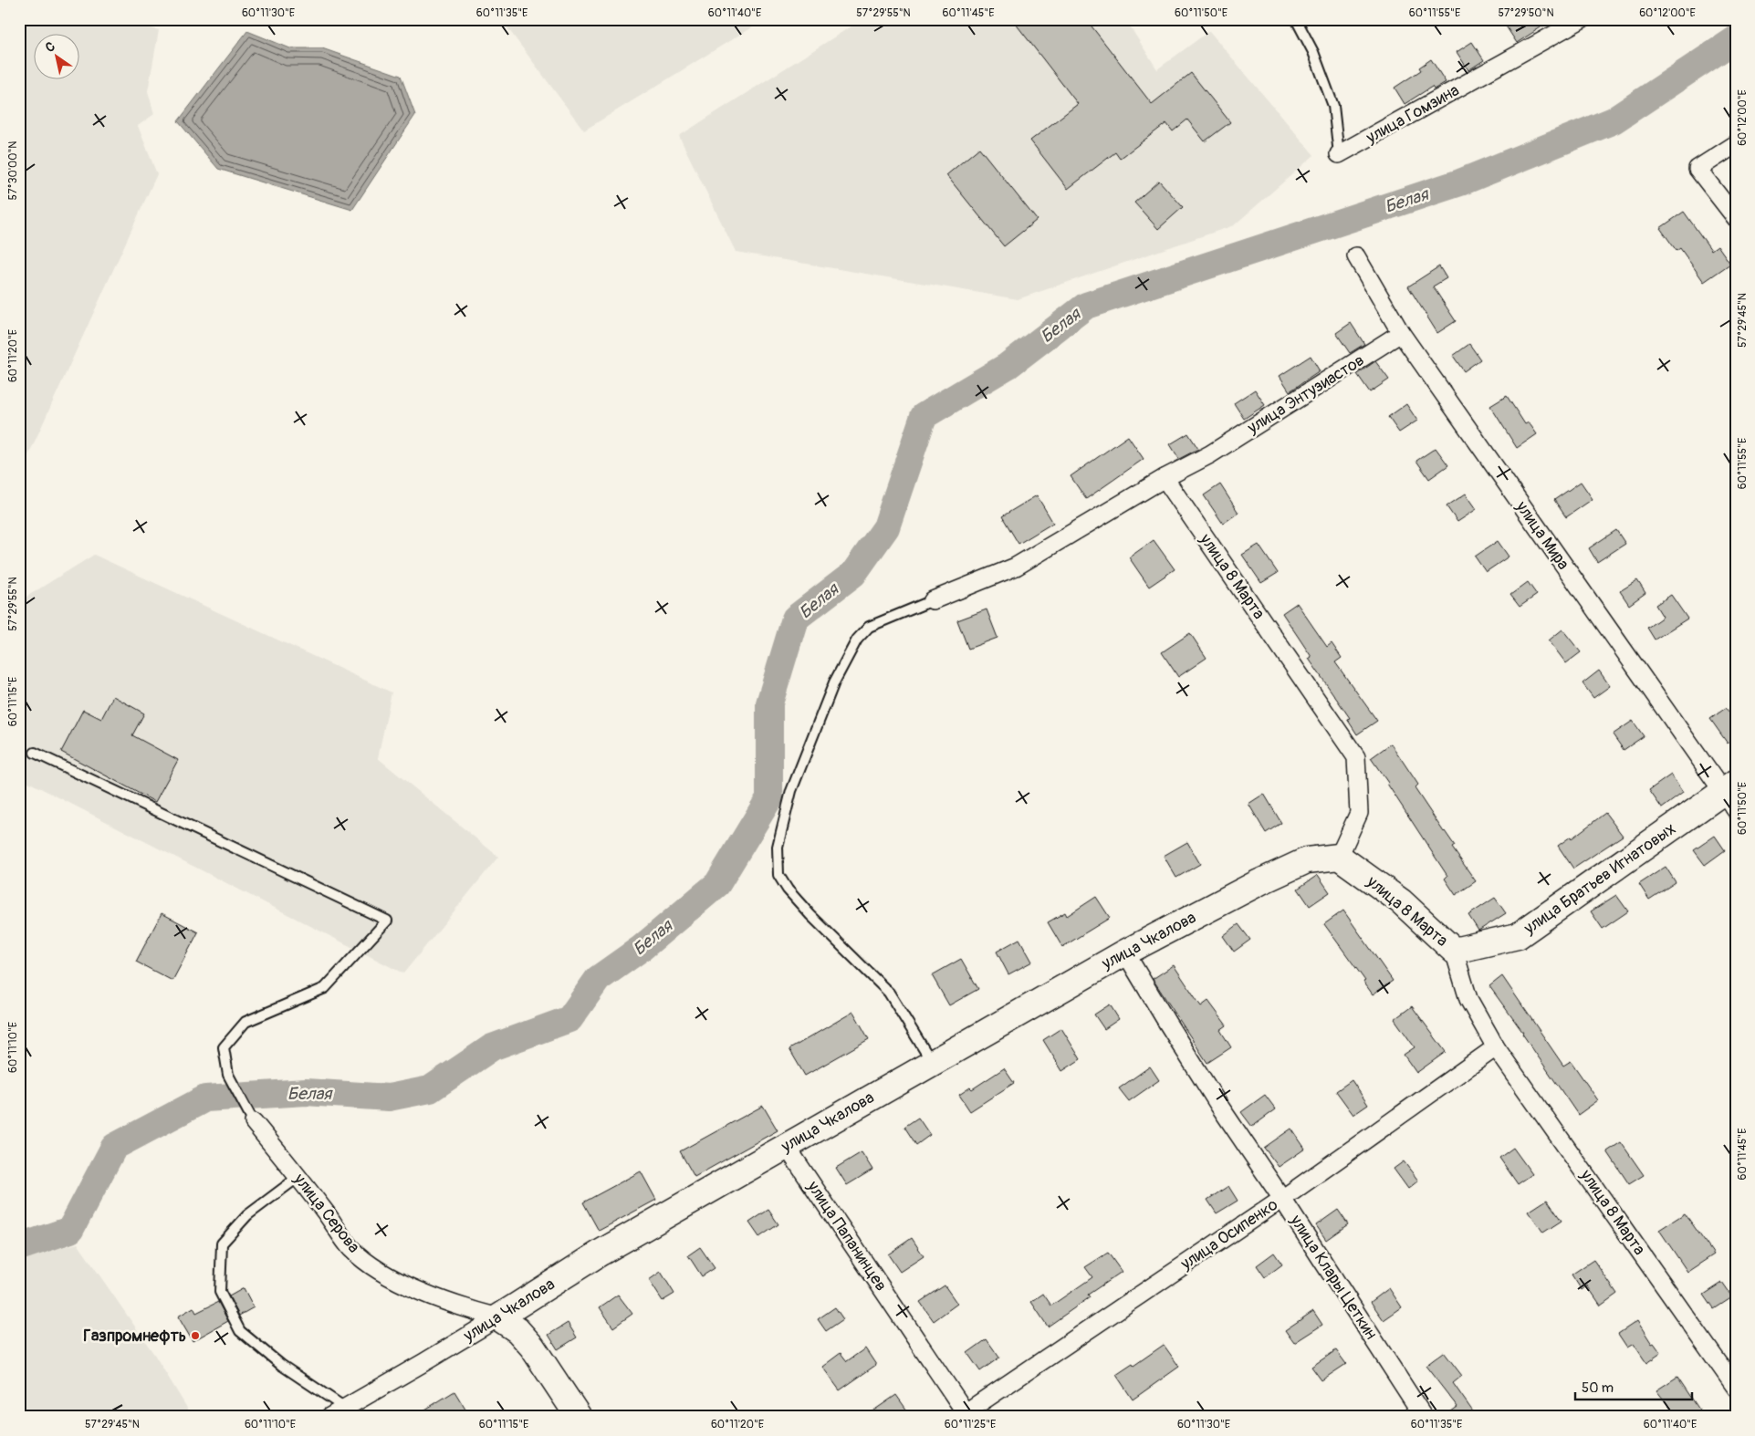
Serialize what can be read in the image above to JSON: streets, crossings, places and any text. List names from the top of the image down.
{
  "streets": {
    "street": [
      "улица Гомзина",
      "улица Энтузиастов",
      "улица Мира",
      "улица 8 Марта",
      "улица Братьев Игнатовых",
      "улица Чкалова",
      "улица Серова",
      "улица Осипенко",
      "улица Папанинцев",
      "улица Клары Цеткин"
    ]
  },
  "crossings": [
    ["улица Энтузиастов", "улица Мира"],
    ["улица Энтузиастов", "улица 8 Марта"],
    ["улица Мира", "улица Братьев Игнатовых"],
    ["улица 8 Марта", "улица Братьев Игнатовых"],
    ["улица 8 Марта", "улица Чкалова"],
    ["улица 8 Марта", "улица Осипенко"],
    ["улица Чкалова", "улица Серова"],
    ["улица Чкалова", "улица Папанинцев"],
    ["улица Чкалова", "улица Клары Цеткин"],
    ["улица Осипенко", "улица Папанинцев"],
    ["улица Осипенко", "улица Клары Цеткин"]
  ],
  "water": ["Белая"],
  "places": ["Газпромнефть"],
  "scale_bar": "50 m",
  "north": "top left",
  "coordinates": [
    "60°11'30\"E",
    "60°11'35\"E",
    "60°11'40\"E",
    "57°29'55\"N",
    "60°11'45\"E",
    "60°11'50\"E",
    "60°11'55\"E",
    "57°29'50\"N",
    "60°12'00\"E",
    "57°30'00\"N",
    "57°29'45\"N",
    "60°11'20\"E",
    "60°11'15\"E",
    "60°11'10\"E",
    "60°11'25\"E"
  ]
}
